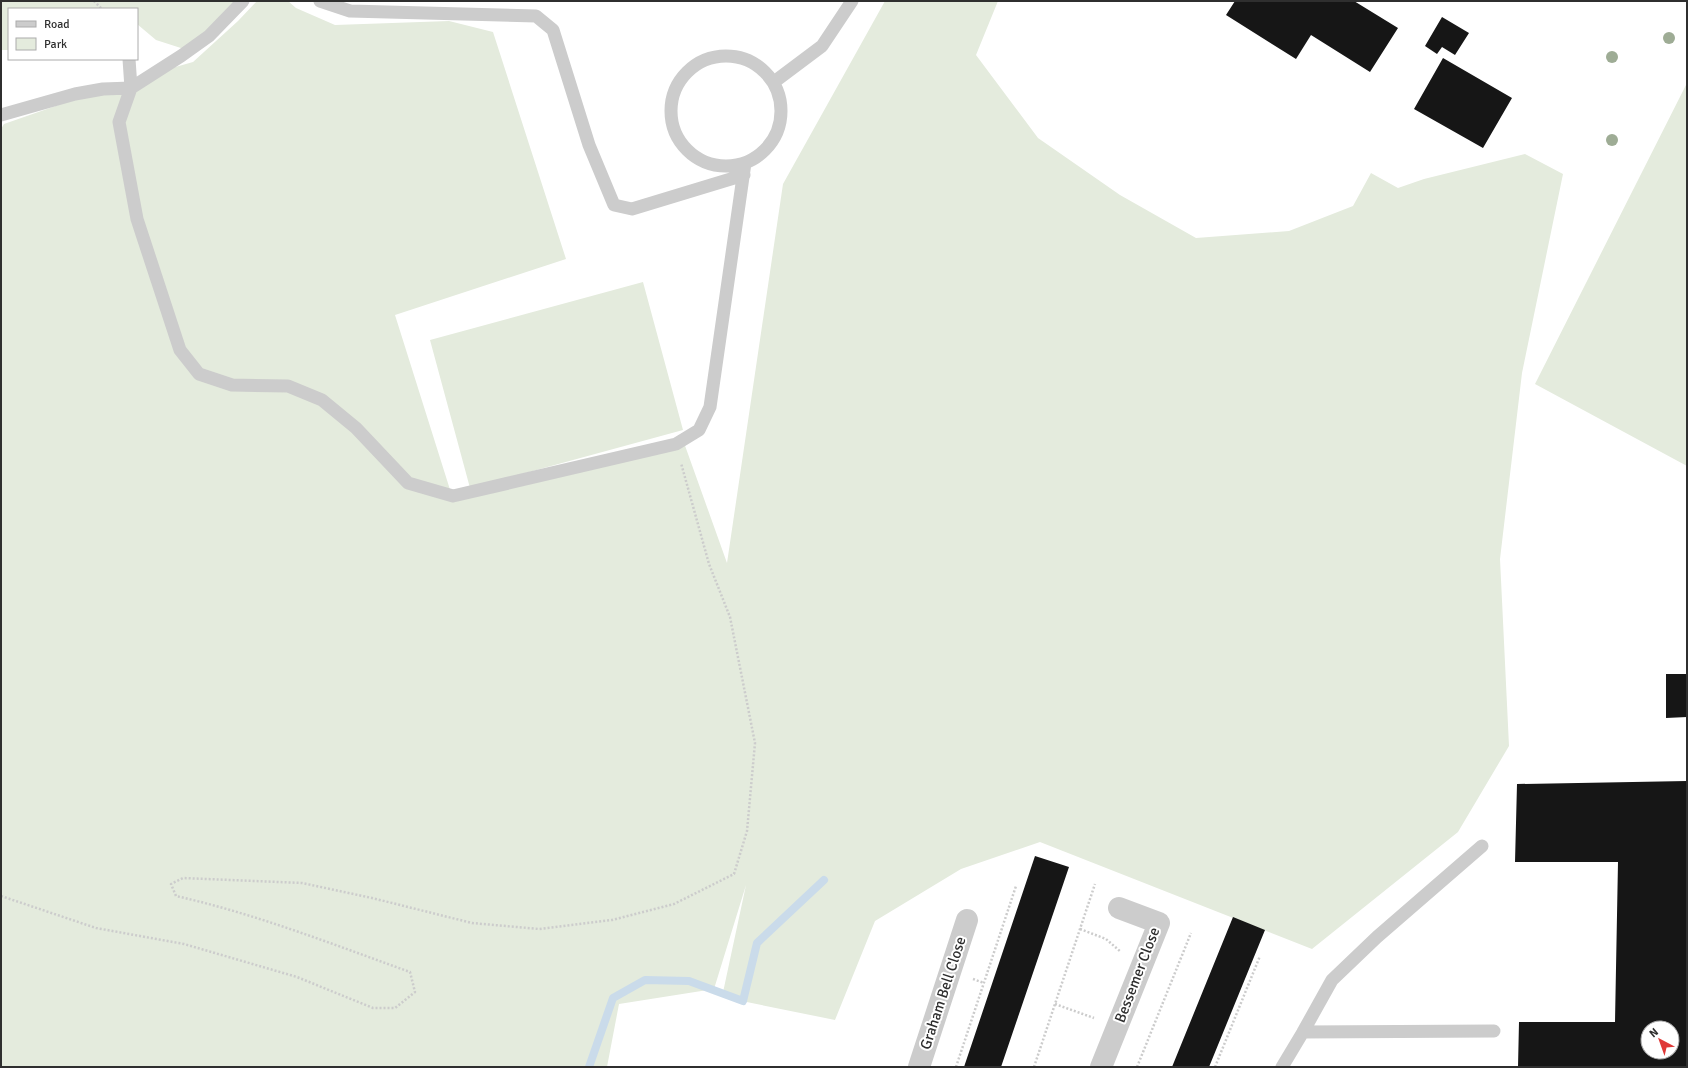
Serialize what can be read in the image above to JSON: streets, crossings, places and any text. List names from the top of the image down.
{
  "streets": {
    "street": ["Bessemer Close", "Graham Bell Close"]
  },
  "legend": ["Road", "Park"],
  "north": "top left"
}
